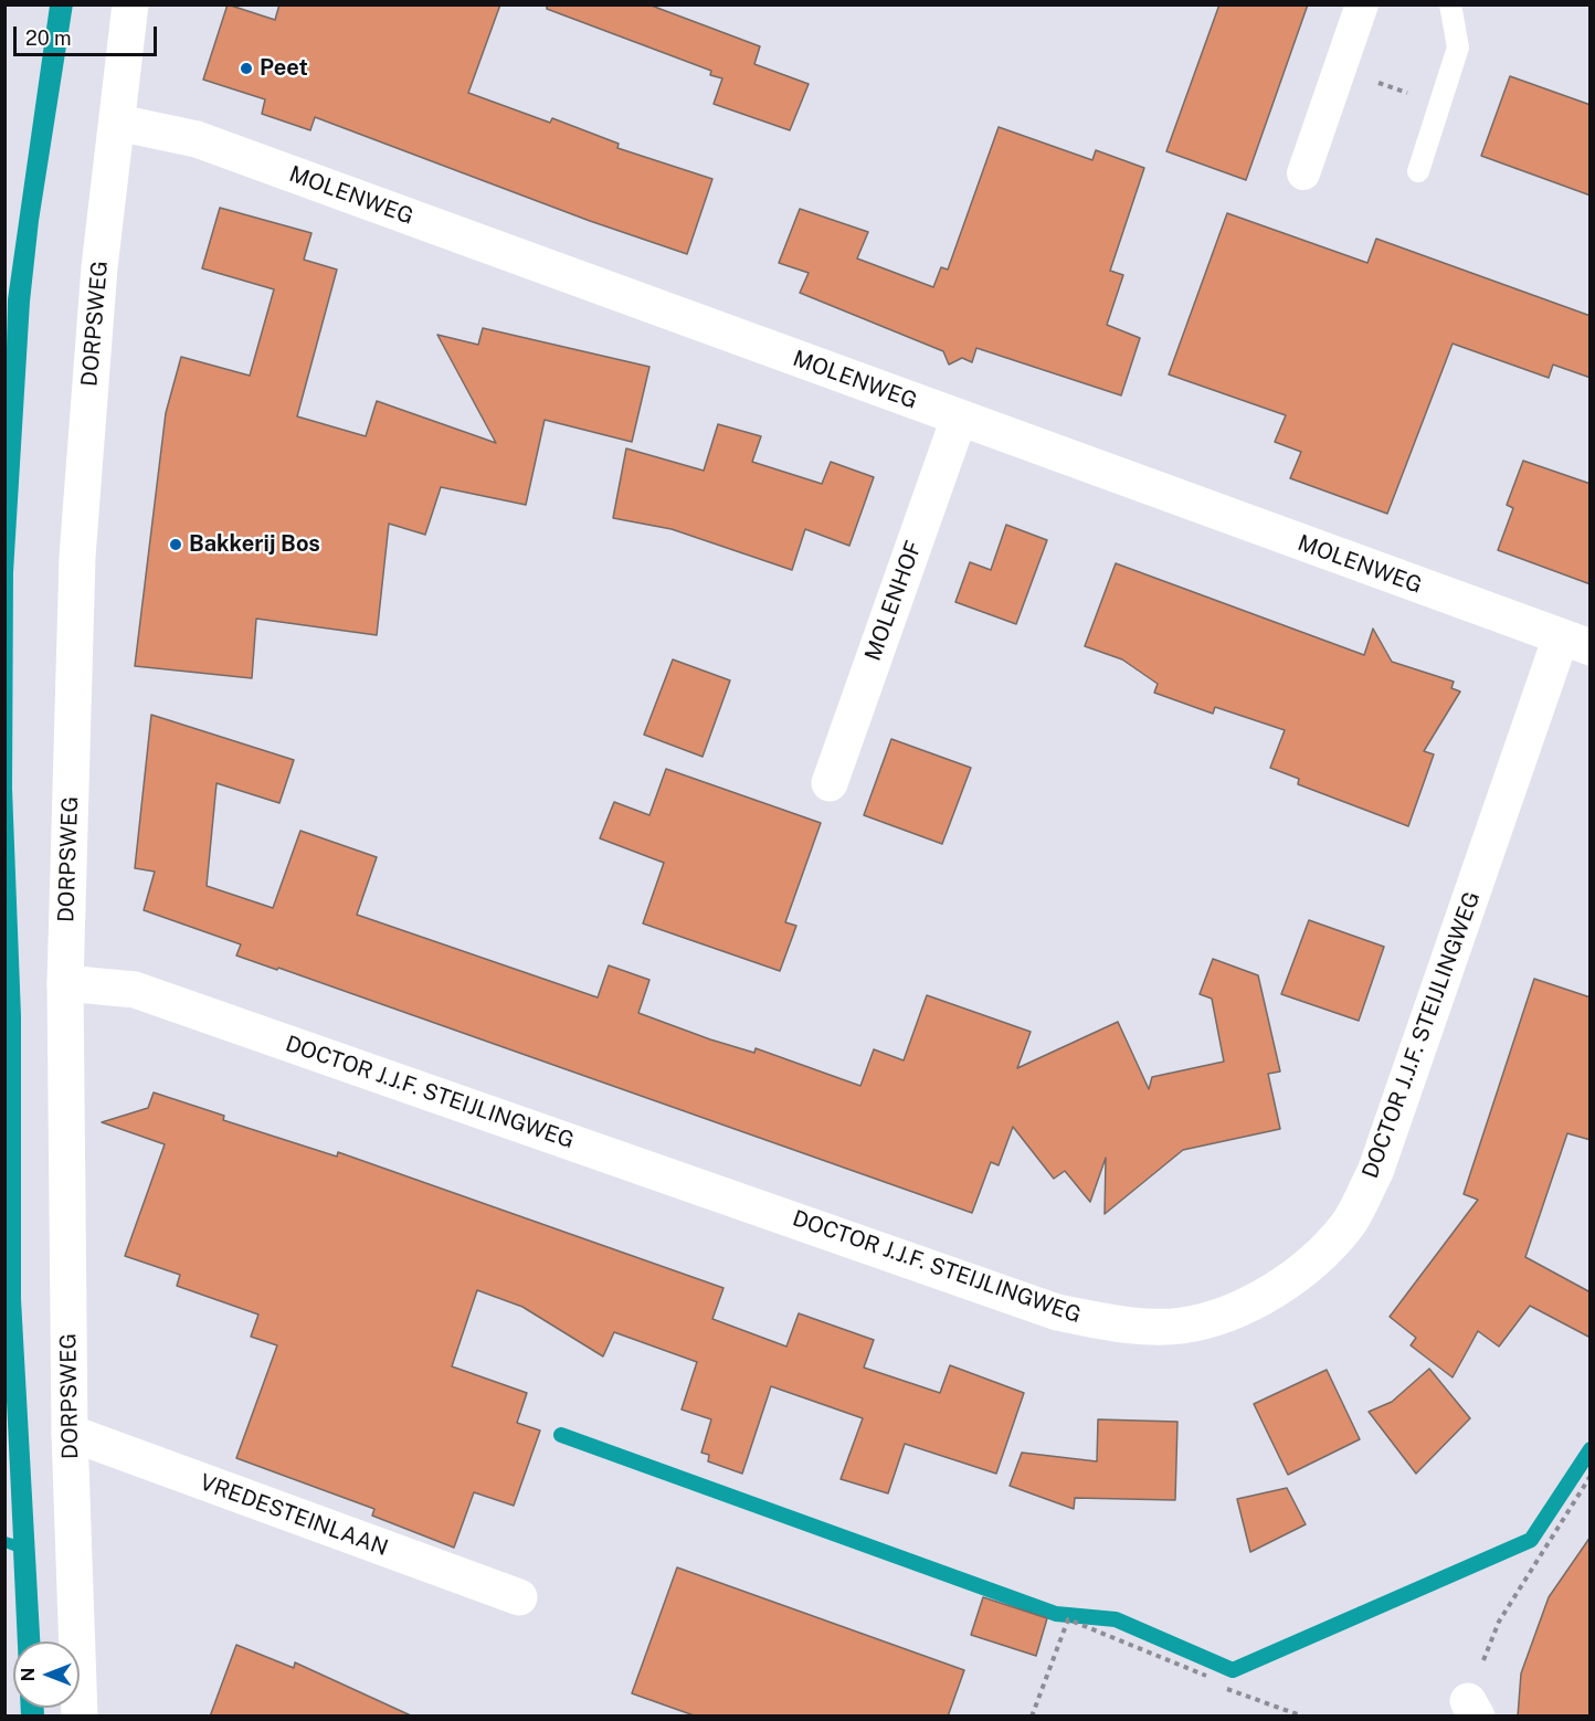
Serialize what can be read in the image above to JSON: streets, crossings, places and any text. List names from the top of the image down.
{
  "streets": {
    "street": [
      "MOLENWEG",
      "DORPSWEG",
      "MOLENHOF",
      "DOCTOR J.J.F. STEIJLINGWEG",
      "VREDESTEINLAAN"
    ]
  },
  "crossings": [
    ["MOLENWEG", "DORPSWEG"],
    ["MOLENWEG", "MOLENHOF"],
    ["MOLENWEG", "DOCTOR J.J.F. STEIJLINGWEG"],
    ["DORPSWEG", "DOCTOR J.J.F. STEIJLINGWEG"],
    ["DORPSWEG", "VREDESTEINLAAN"]
  ],
  "places": ["Peet", "Bakkerij Bos"],
  "scale_bar": "20 m",
  "north": "left"
}
